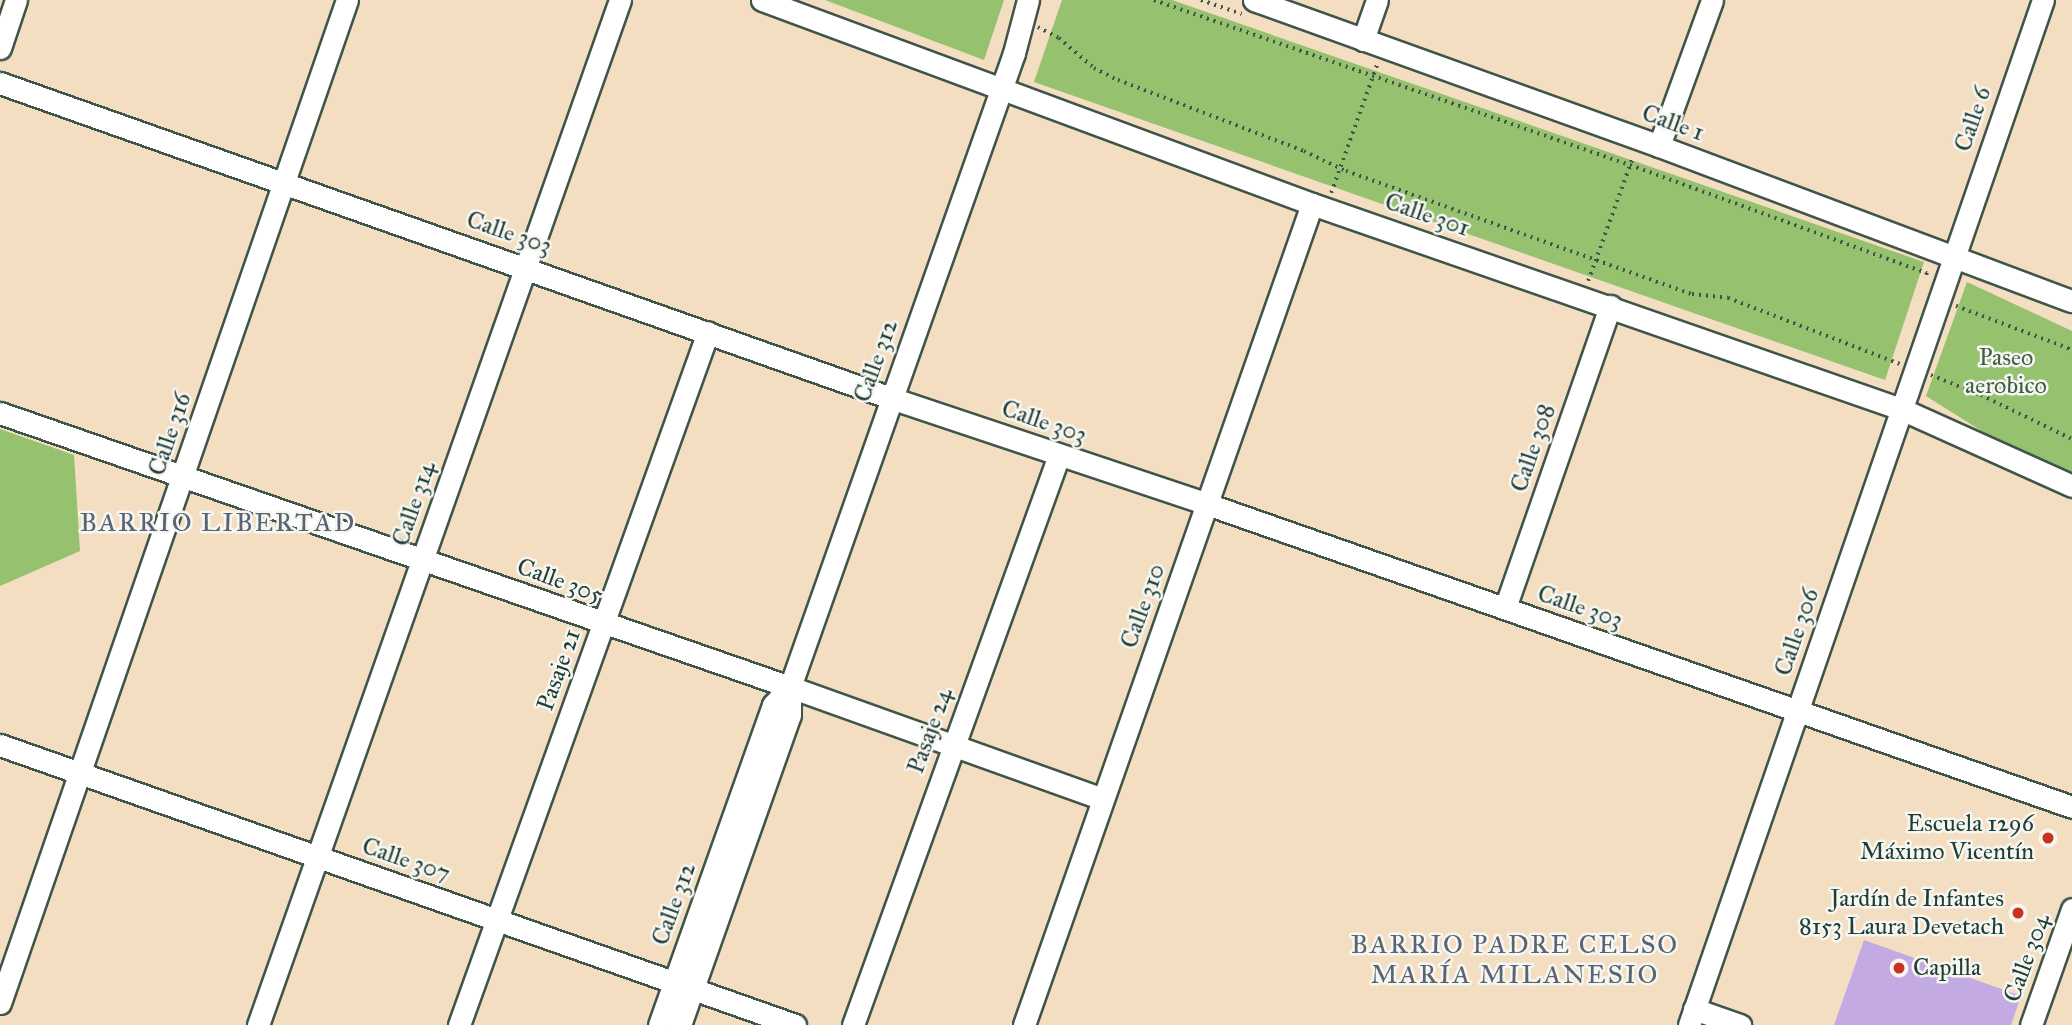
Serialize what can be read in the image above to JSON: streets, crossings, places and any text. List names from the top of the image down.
{
  "streets": {
    "street": [
      "Calle 6",
      "Calle 1",
      "Calle 301",
      "Calle 303",
      "Calle 312",
      "Calle 316",
      "Calle 308",
      "Calle 314",
      "Calle 305",
      "Calle 310",
      "Calle 306",
      "Pasaje 21",
      "Pasaje 24",
      "Calle 307",
      "Calle 304"
    ]
  },
  "crossings": [
    ["Calle 6", "Calle 1"],
    ["Calle 6", "Calle 306"],
    ["Calle 1", "Calle 306"],
    ["Calle 301", "Calle 312"],
    ["Calle 301", "Calle 308"],
    ["Calle 301", "Calle 310"],
    ["Calle 301", "Calle 306"],
    ["Calle 303", "Calle 312"],
    ["Calle 303", "Calle 316"],
    ["Calle 303", "Calle 308"],
    ["Calle 303", "Calle 314"],
    ["Calle 303", "Calle 310"],
    ["Calle 303", "Calle 306"],
    ["Calle 303", "Pasaje 21"],
    ["Calle 303", "Pasaje 24"],
    ["Calle 312", "Calle 305"],
    ["Calle 312", "Calle 307"],
    ["Calle 316", "Calle 305"],
    ["Calle 316", "Calle 307"],
    ["Calle 314", "Calle 305"],
    ["Calle 314", "Calle 307"],
    ["Calle 305", "Calle 310"],
    ["Calle 305", "Pasaje 21"],
    ["Calle 305", "Pasaje 24"],
    ["Pasaje 21", "Calle 307"]
  ],
  "districts": ["BARRIO LIBERTAD", "BARRIO PADRE CELSO MARÍA MILANESIO"],
  "parks": ["Paseo aerobico"],
  "places": ["Escuela 1296 Máximo Vicentín", "Jardín de Infantes 8153 Laura Devetach", "Capilla"]
}
